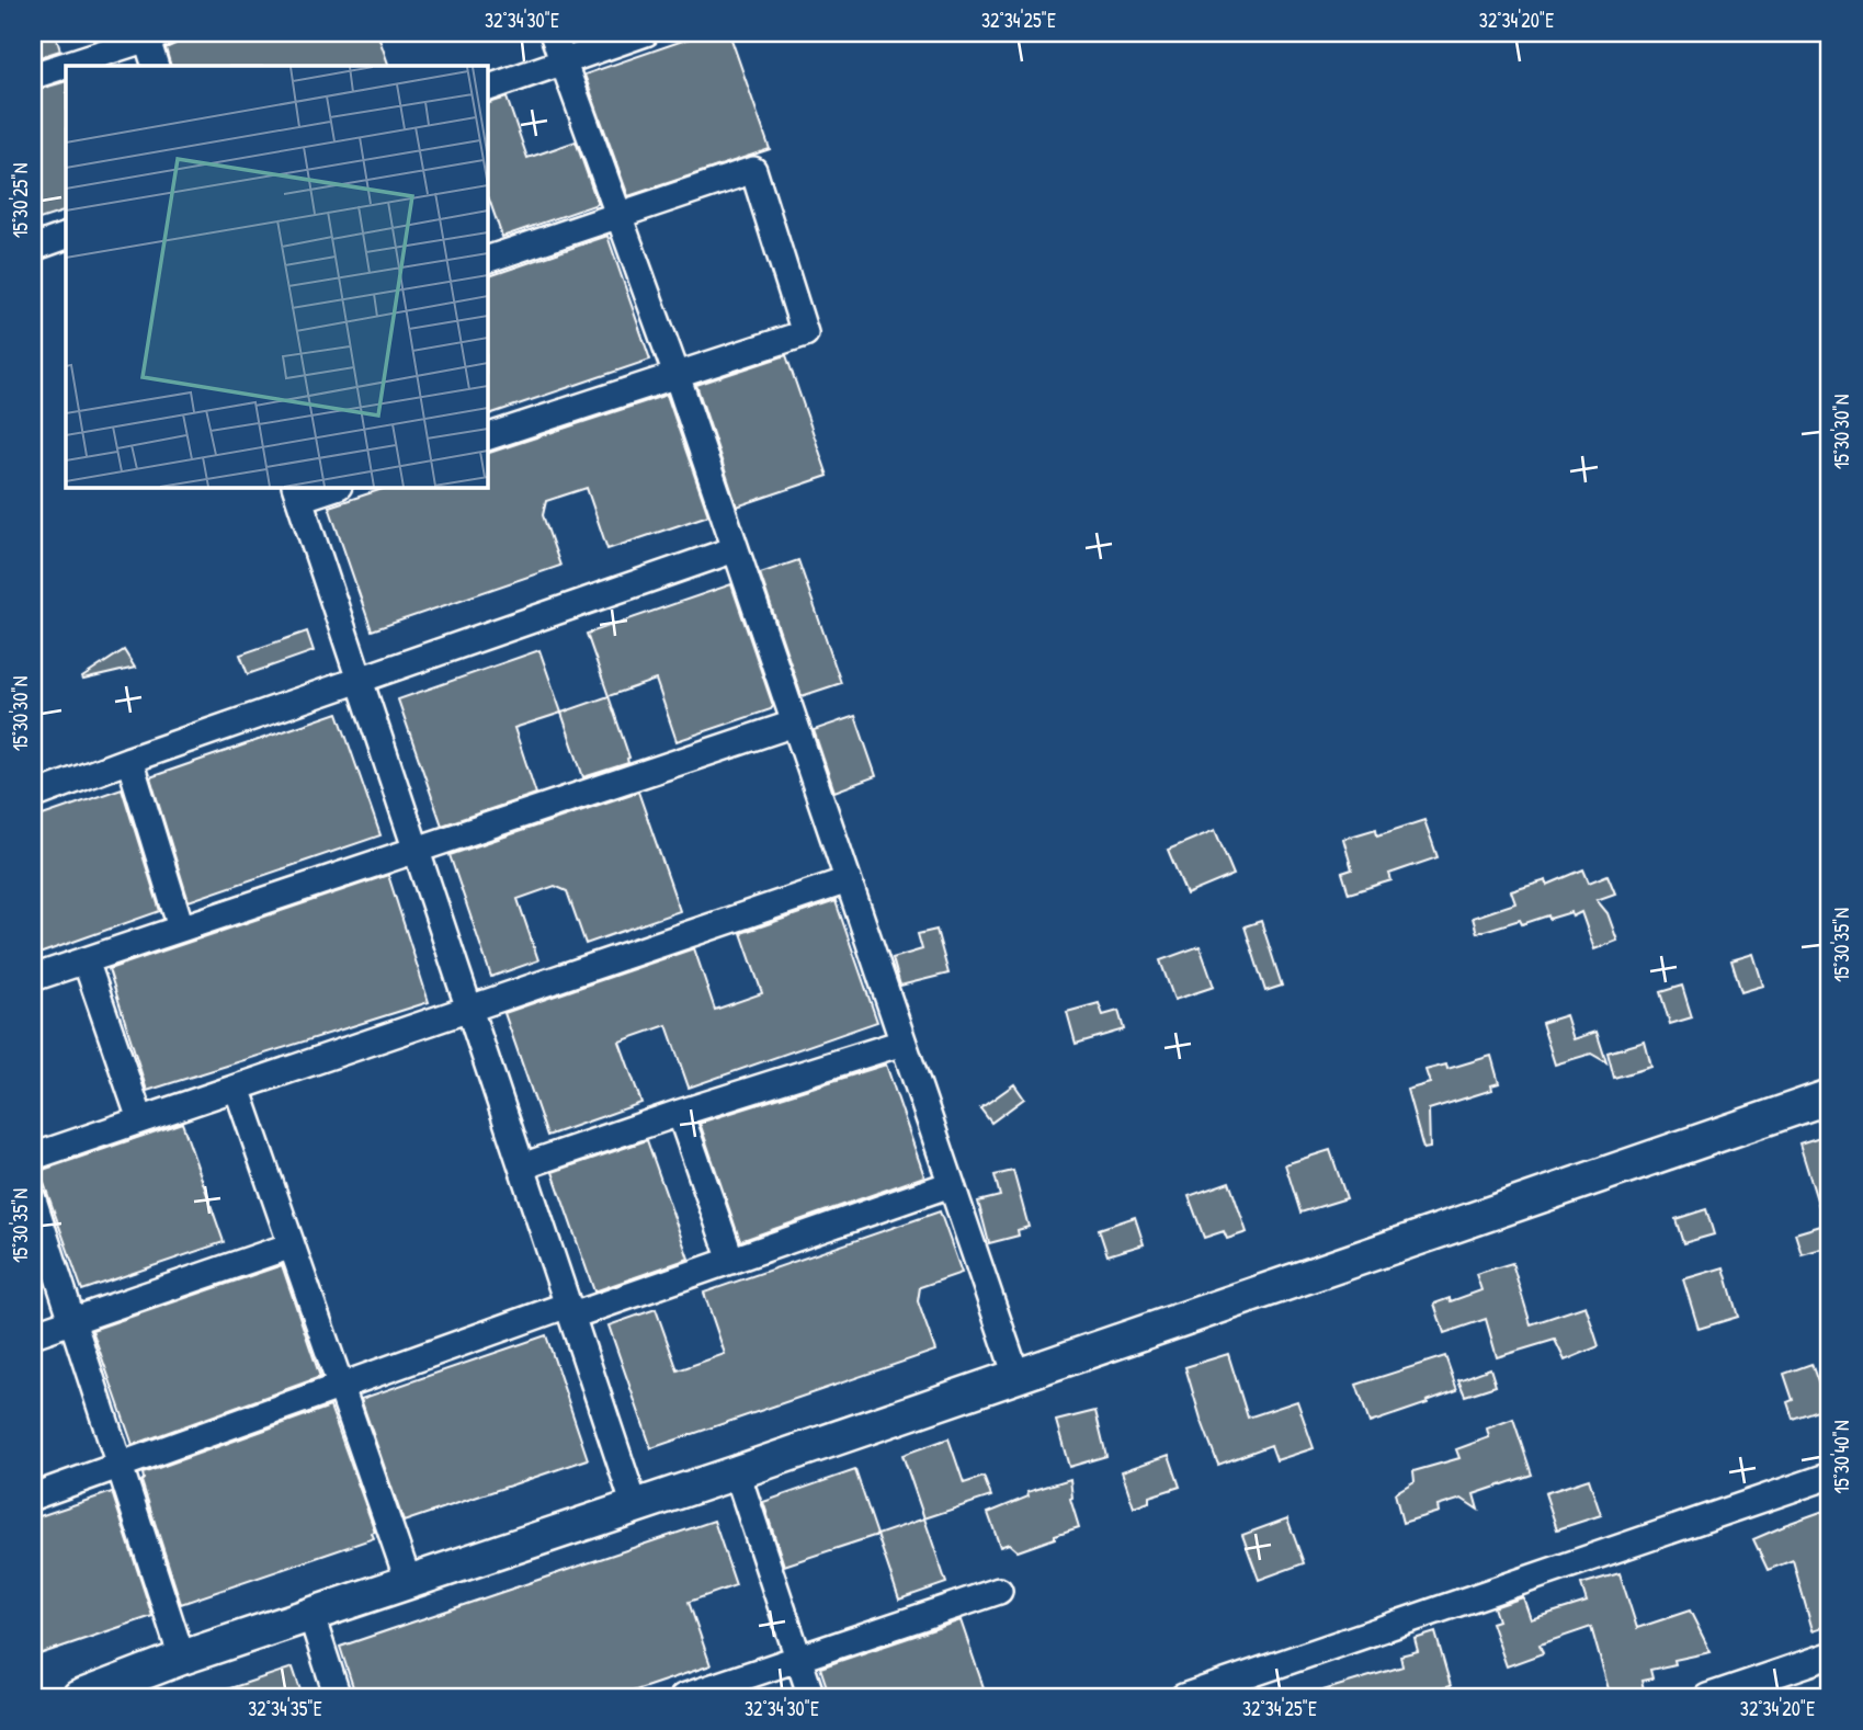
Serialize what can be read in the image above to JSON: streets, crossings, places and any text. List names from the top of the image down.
{
  "coordinates": [
    "32°34'30\"E",
    "32°34'25\"E",
    "32°34'20\"E",
    "15°30'25\"N",
    "15°30'30\"N",
    "15°30'35\"N",
    "15°30'40\"N",
    "32°34'35\"E"
  ]
}
